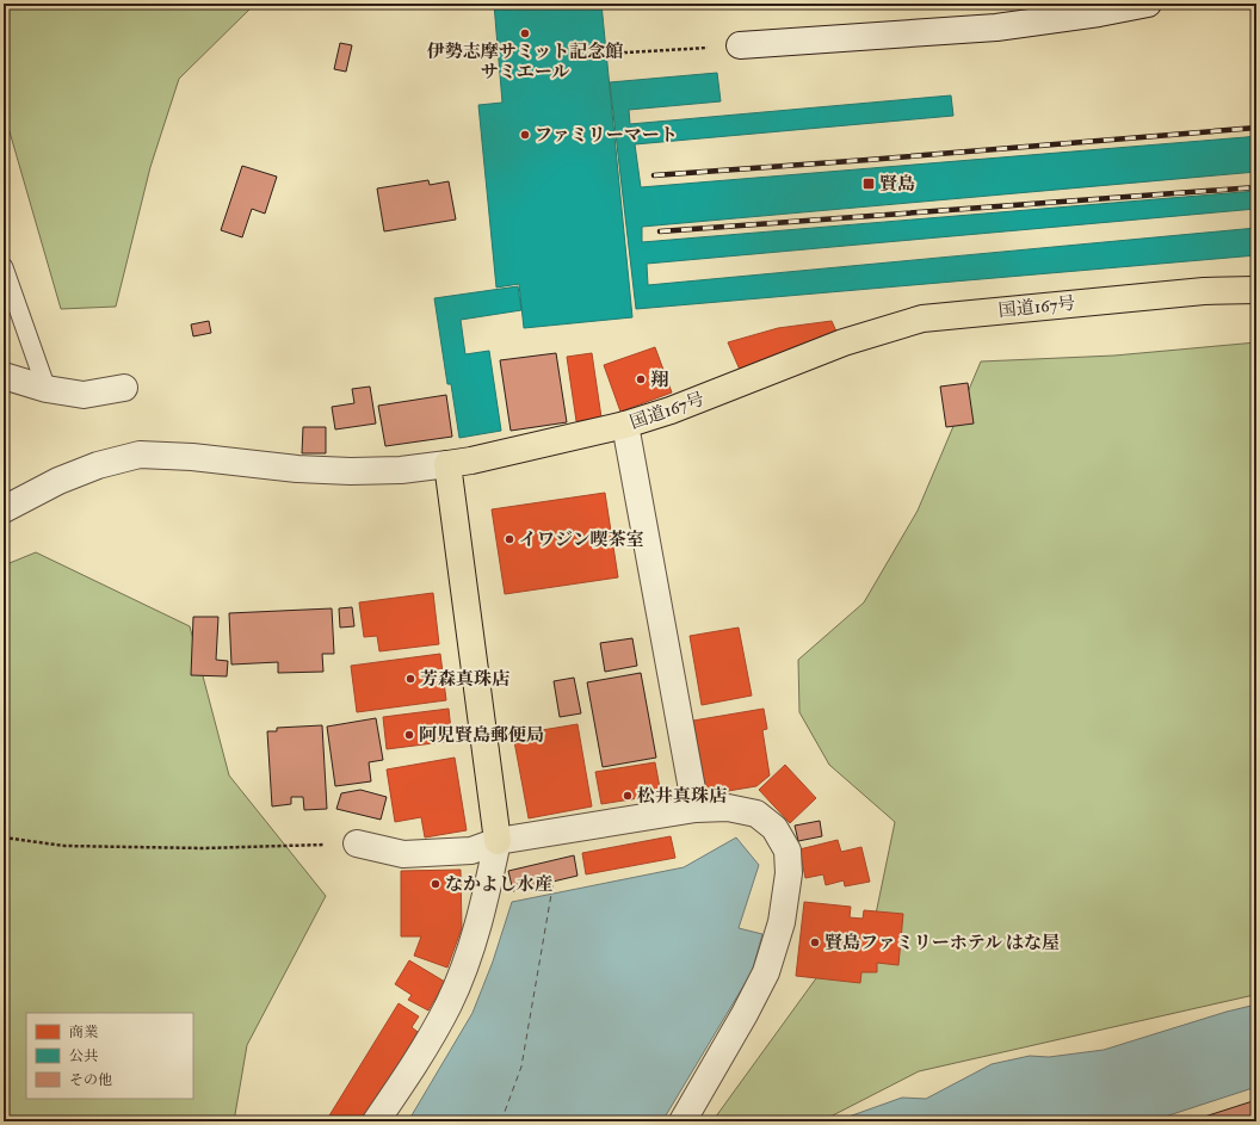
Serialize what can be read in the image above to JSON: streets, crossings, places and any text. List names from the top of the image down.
{
  "streets": {
    "highway": ["国道167号"]
  },
  "places": {
    "other": [
      "伊勢志摩サミット記念館 サミエール",
      "ファミリーマート",
      "翔",
      "イワジン喫茶室",
      "芳森真珠店",
      "阿児賢島郵便局",
      "松井真珠店",
      "なかよし水産",
      "賢島ファミリーホテル はな屋"
    ],
    "transit": ["賢島"]
  },
  "legend": ["商業", "公共", "その他"]
}
